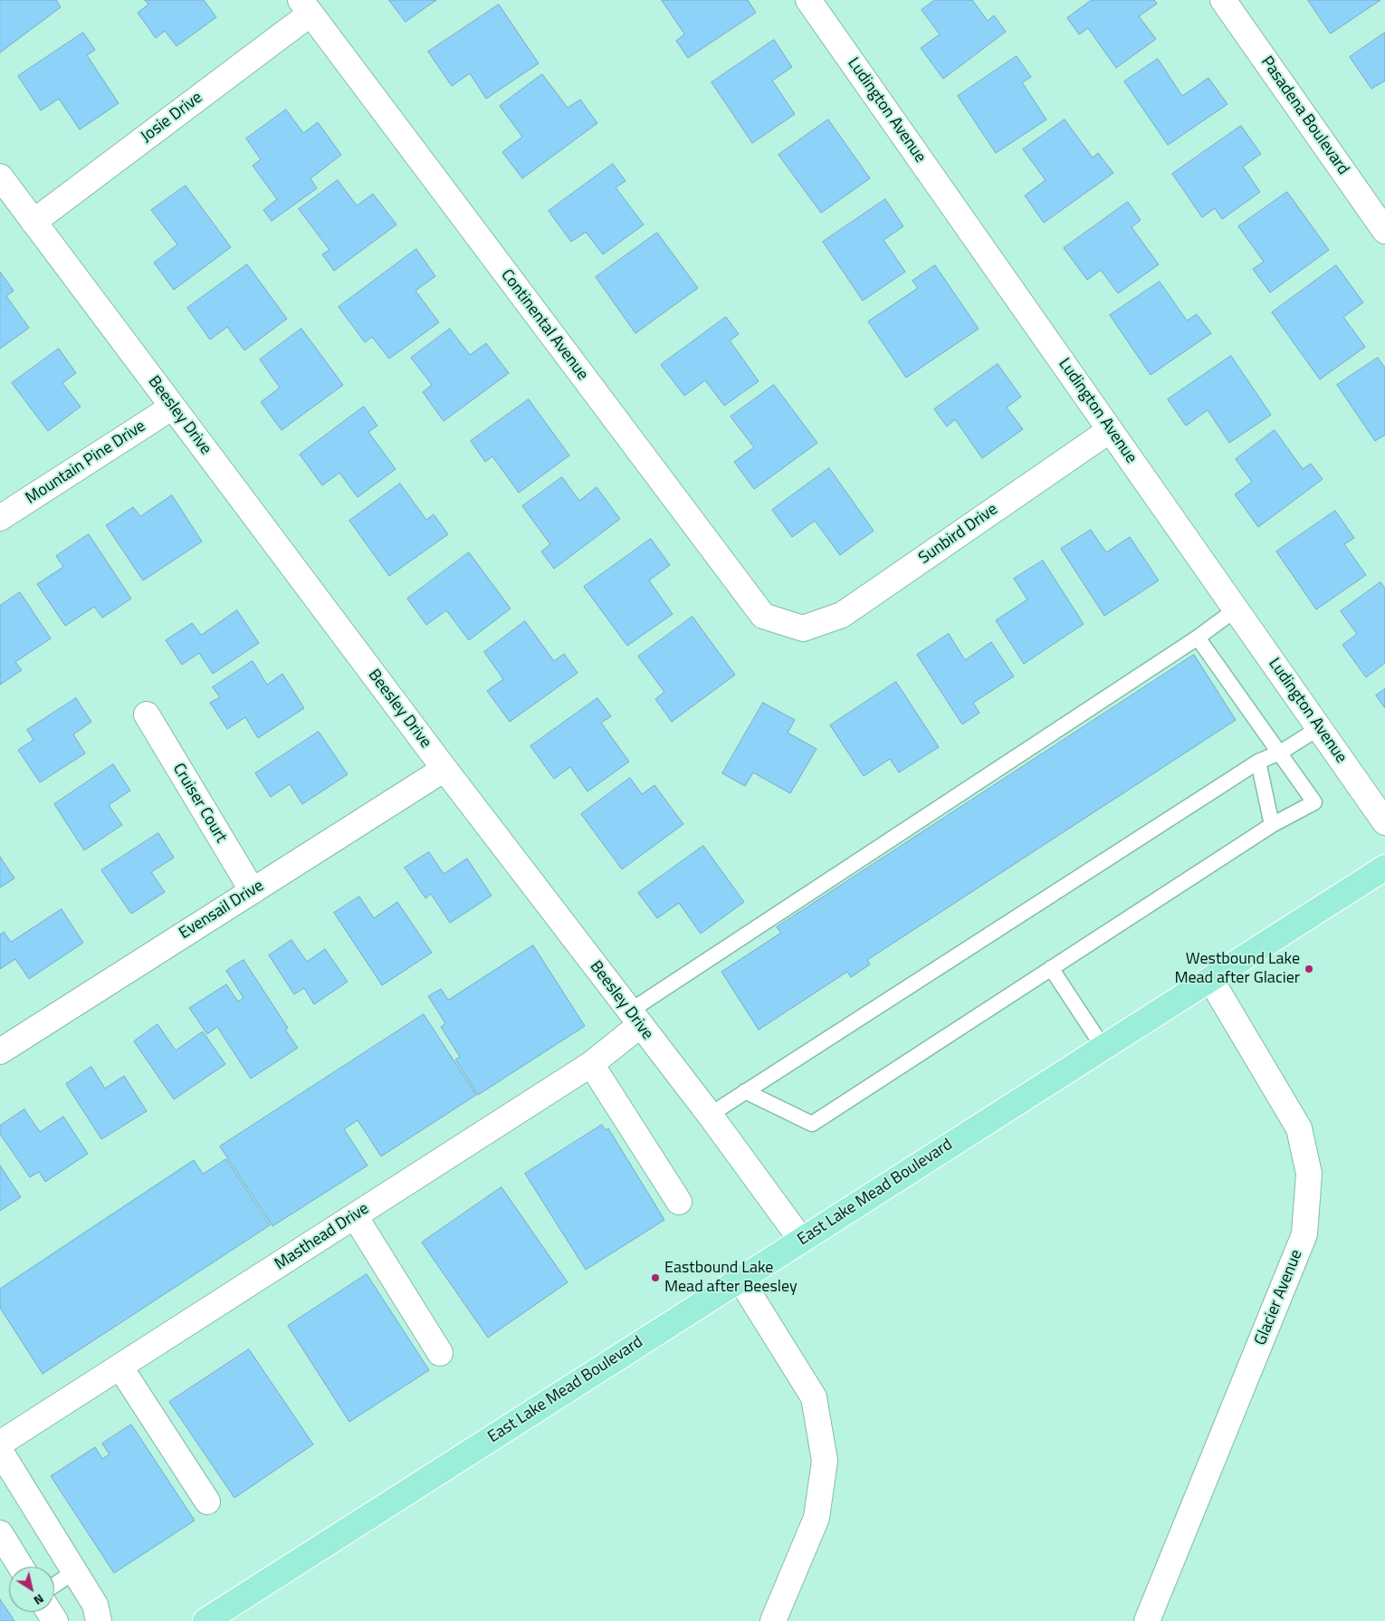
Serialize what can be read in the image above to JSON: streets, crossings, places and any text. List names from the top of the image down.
{
  "streets": {
    "main road": ["East Lake Mead Boulevard"],
    "street": [
      "Ludington Avenue",
      "Pasadena Boulevard",
      "Josie Drive",
      "Continental Avenue",
      "Beesley Drive",
      "Mountain Pine Drive",
      "Sunbird Drive",
      "Cruiser Court",
      "Evensail Drive",
      "Masthead Drive",
      "Glacier Avenue"
    ]
  },
  "crossings": [
    ["Ludington Avenue", "Sunbird Drive"],
    ["Josie Drive", "Continental Avenue"],
    ["Josie Drive", "Beesley Drive"],
    ["Continental Avenue", "Sunbird Drive"],
    ["Beesley Drive", "Mountain Pine Drive"],
    ["Beesley Drive", "Evensail Drive"],
    ["Beesley Drive", "East Lake Mead Boulevard"],
    ["Beesley Drive", "Masthead Drive"],
    ["Cruiser Court", "Evensail Drive"],
    ["East Lake Mead Boulevard", "Glacier Avenue"]
  ],
  "places": ["Westbound Lake Mead after Glacier", "Eastbound Lake Mead after Beesley"],
  "north": "bottom right"
}
